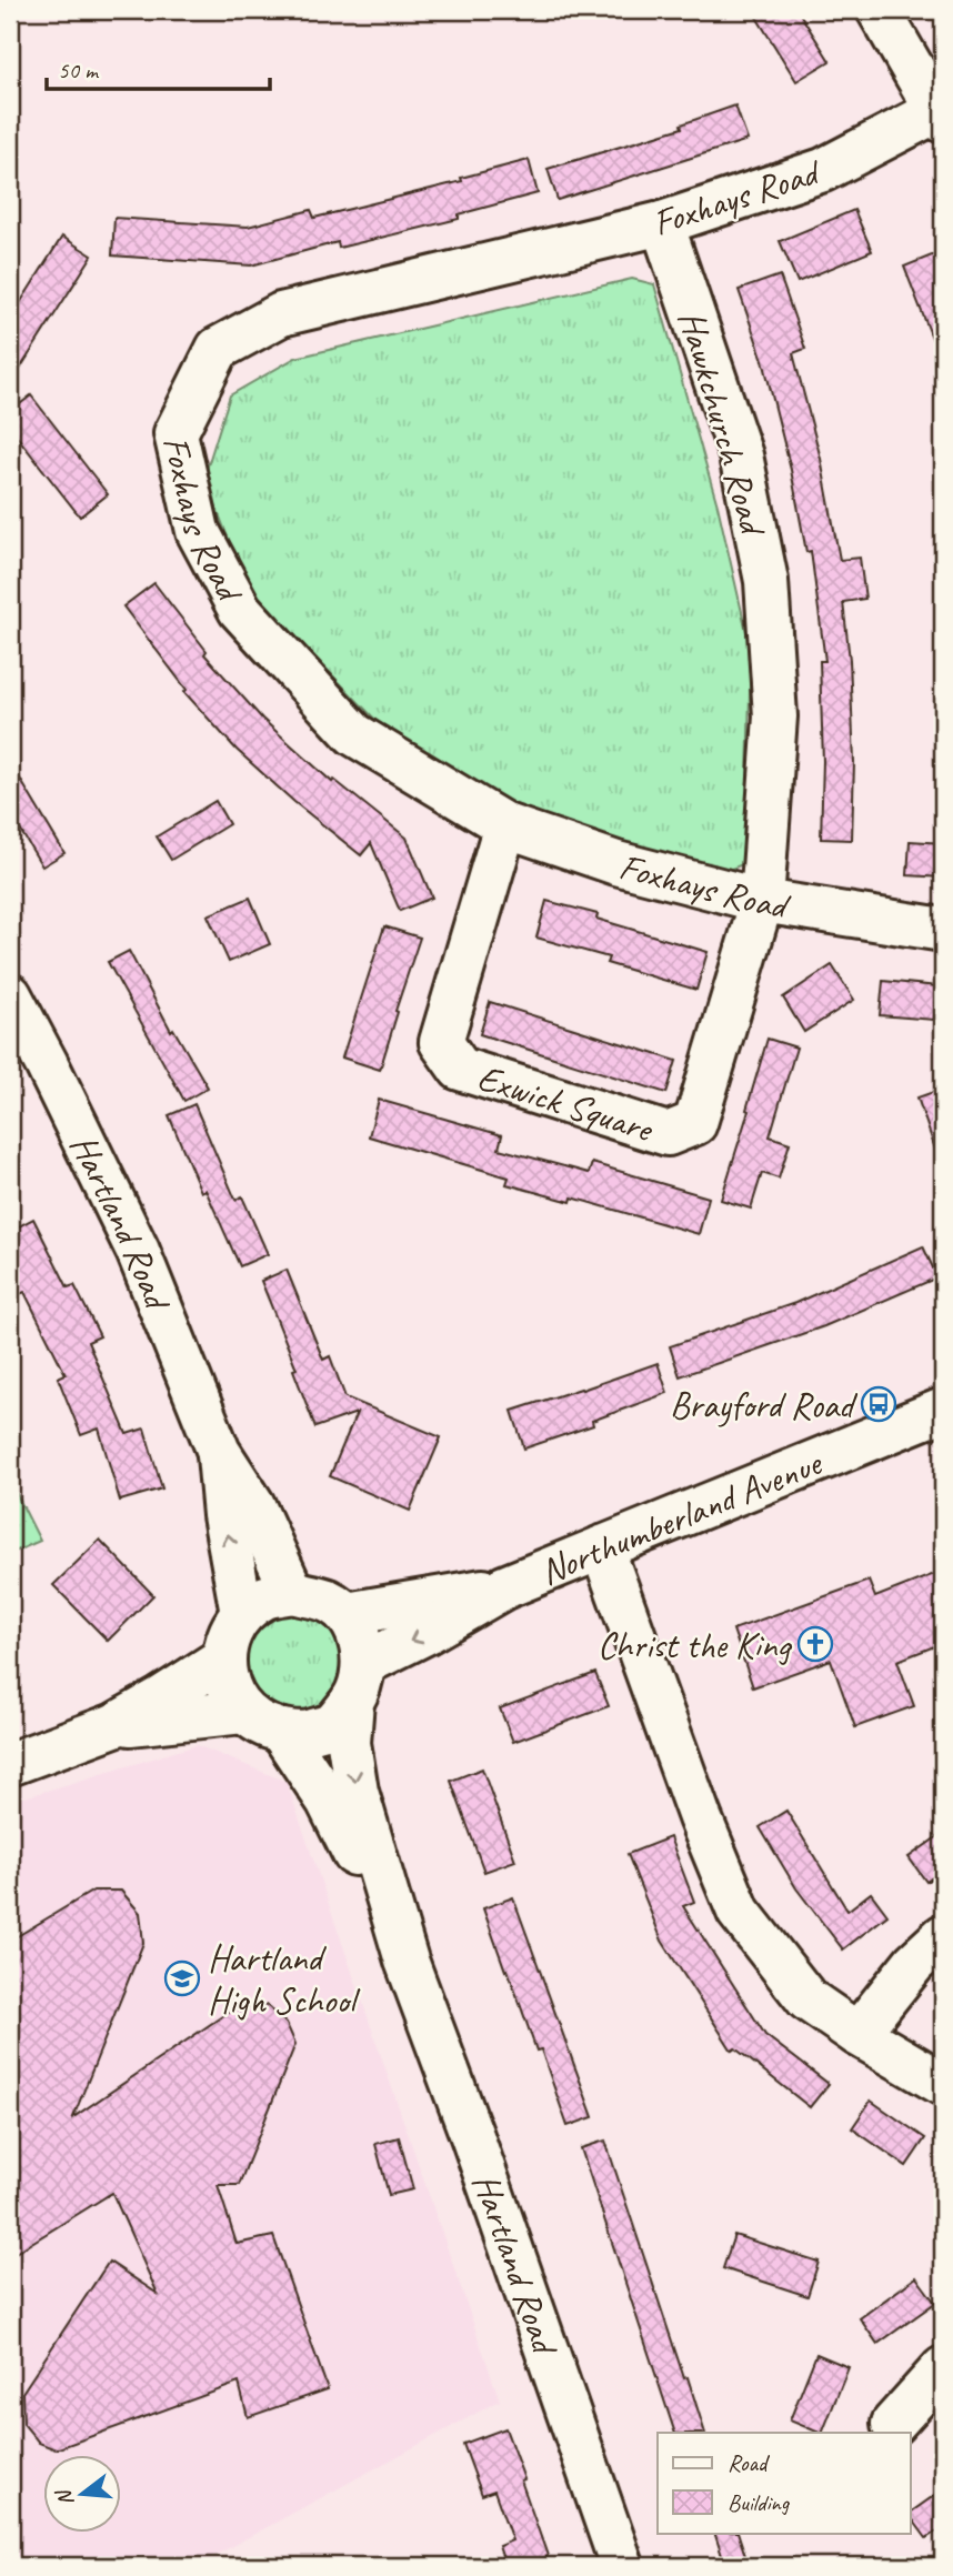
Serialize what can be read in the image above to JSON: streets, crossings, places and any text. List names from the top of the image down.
{
  "streets": {
    "street": [
      "Foxhays Road",
      "Hawkchurch Road",
      "Exwick Square",
      "Hartland Road",
      "Northumberland Avenue"
    ]
  },
  "crossings": [
    ["Foxhays Road", "Hawkchurch Road"],
    ["Foxhays Road", "Exwick Square"],
    ["Hawkchurch Road", "Exwick Square"],
    ["Hartland Road", "Northumberland Avenue"]
  ],
  "places": {
    "bus stop": ["Brayford Road"],
    "church": ["Christ the King"],
    "school or university": ["Hartland High School"]
  },
  "legend": ["Road", "Building"],
  "scale_bar": "50 m",
  "north": "left"
}
